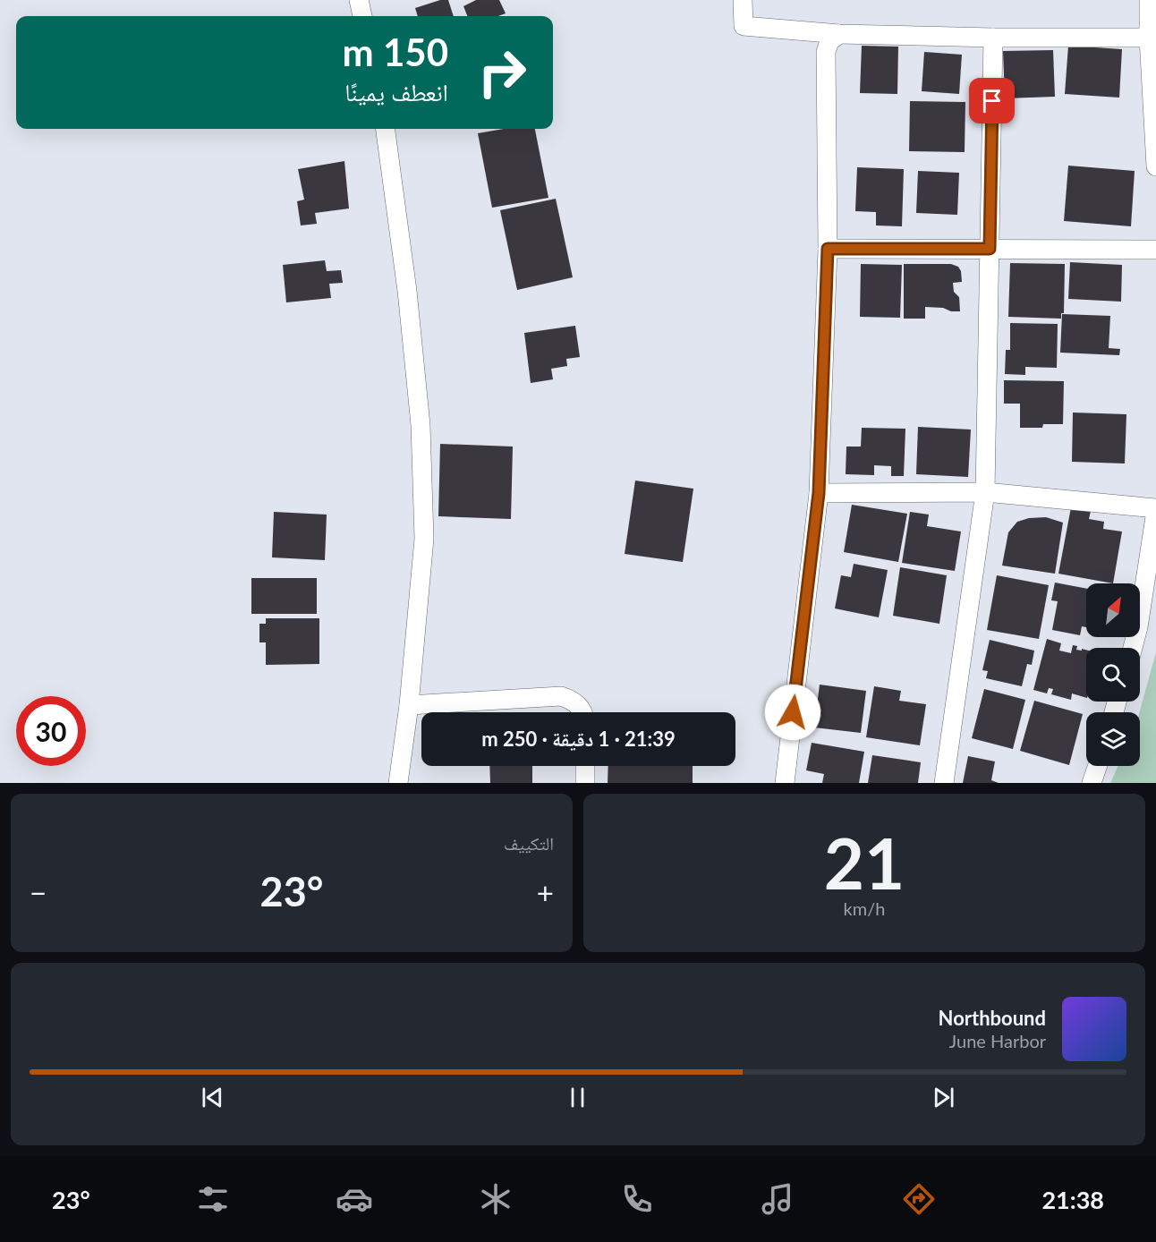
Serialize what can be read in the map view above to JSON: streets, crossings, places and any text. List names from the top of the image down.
{
  "north": "top right",
  "page": {
    "turn": ["150 m", "انعطف يمينًا"],
    "limit": "30",
    "trip": "21:39 · 1 دقيقة · 250 m",
    "tile": [
      ["21", "km/h"],
      "التكييف"
    ],
    "heat": ["−", "23°", "+"],
    "song": ["Northbound", "June Harbor"],
    "tabs": ["21:38", "23°"]
  }
}
